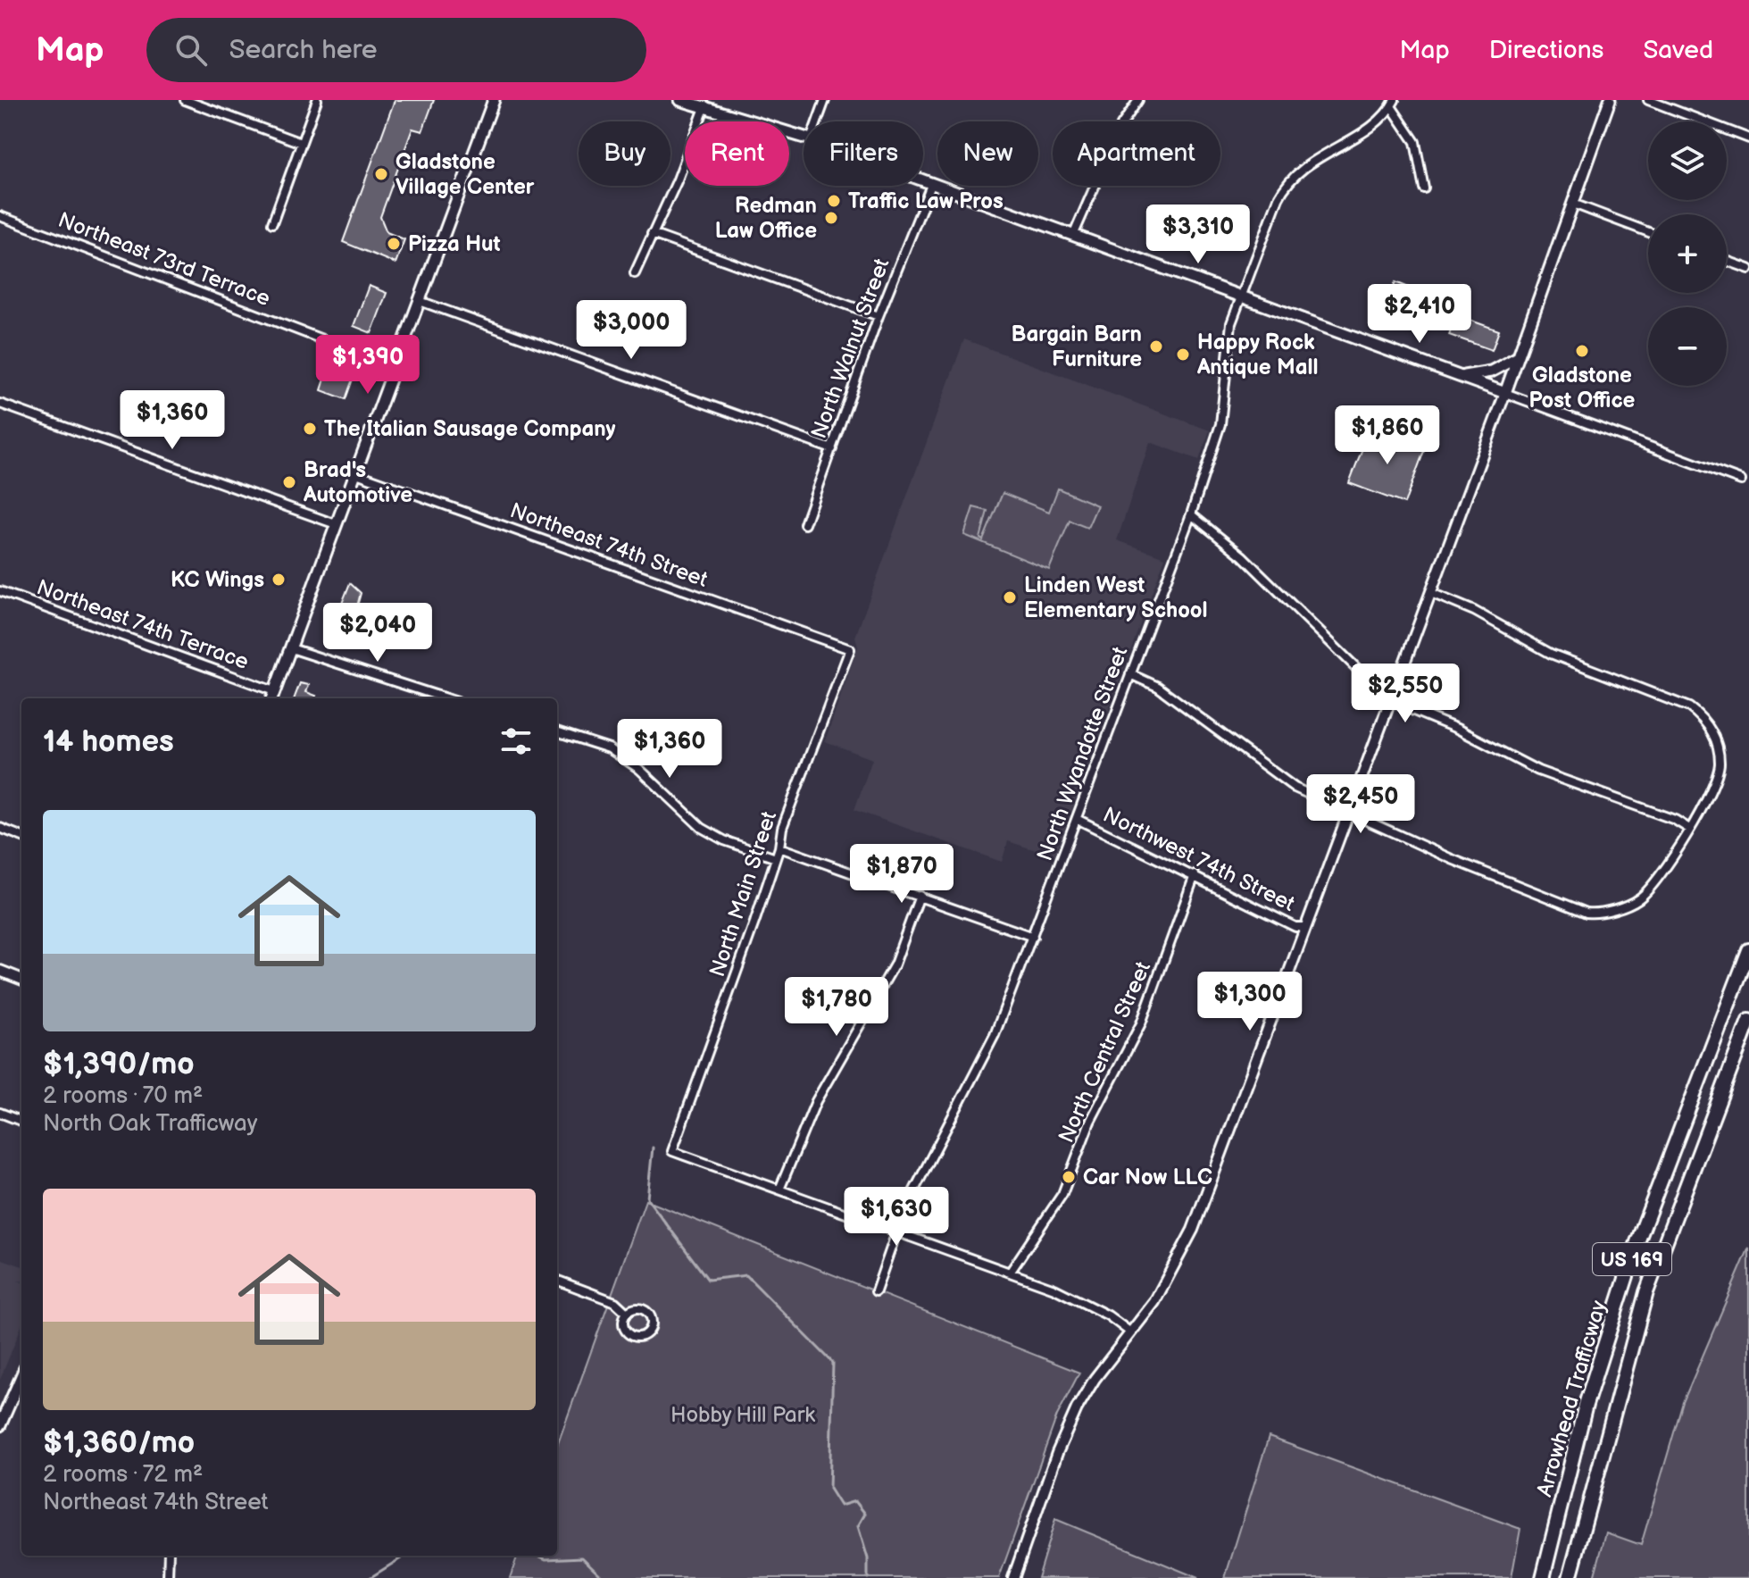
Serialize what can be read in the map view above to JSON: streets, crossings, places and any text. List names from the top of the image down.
{
  "streets": {
    "highway": ["US 169", "Arrowhead Trafficway"],
    "street": [
      "Northeast 73rd Terrace",
      "North Walnut Street",
      "Northeast 74th Street",
      "Northeast 74th Terrace",
      "North Wyandotte Street",
      "Northwest 74th Street",
      "North Main Street",
      "North Central Street"
    ]
  },
  "crossings": [
    ["Northeast 74th Street", "North Main Street"],
    ["North Wyandotte Street", "Northwest 74th Street"],
    ["Northwest 74th Street", "North Central Street"]
  ],
  "parks": ["Hobby Hill Park"],
  "places": [
    "Gladstone Village Center",
    "Traffic Law Pros",
    "Redman Law Office",
    "Pizza Hut",
    "Bargain Barn Furniture",
    "Gladstone Post Office",
    "Happy Rock Antique Mall",
    "The Italian Sausage Company",
    "Brad's Automotive",
    "KC Wings",
    "Linden West Elementary School",
    "Car Now LLC"
  ],
  "page": {
    "header": "Map",
    "search": "Search here",
    "nav": ["Map", "Directions", "Saved"],
    "map_buttons": ["+", "−"],
    "chip": [
      "Buy",
      "Rent",
      "Filters",
      "New",
      "Apartment"
    ],
    "price": [
      "$3,310",
      "$2,410",
      "$3,000",
      "$1,390",
      "$1,360",
      "$1,860",
      "$2,040",
      "$2,550",
      "$1,360",
      "$2,450",
      "$1,870",
      "$1,300",
      "$1,780",
      "$1,630"
    ],
    "heading": "14 homes",
    "list": [
      {
        "name": "$1,390/mo",
        "note": "2 rooms · 70 m² · North Oak Trafficway"
      },
      {
        "name": "$1,360/mo",
        "note": "2 rooms · 72 m² · Northeast 74th Street"
      }
    ]
  }
}
